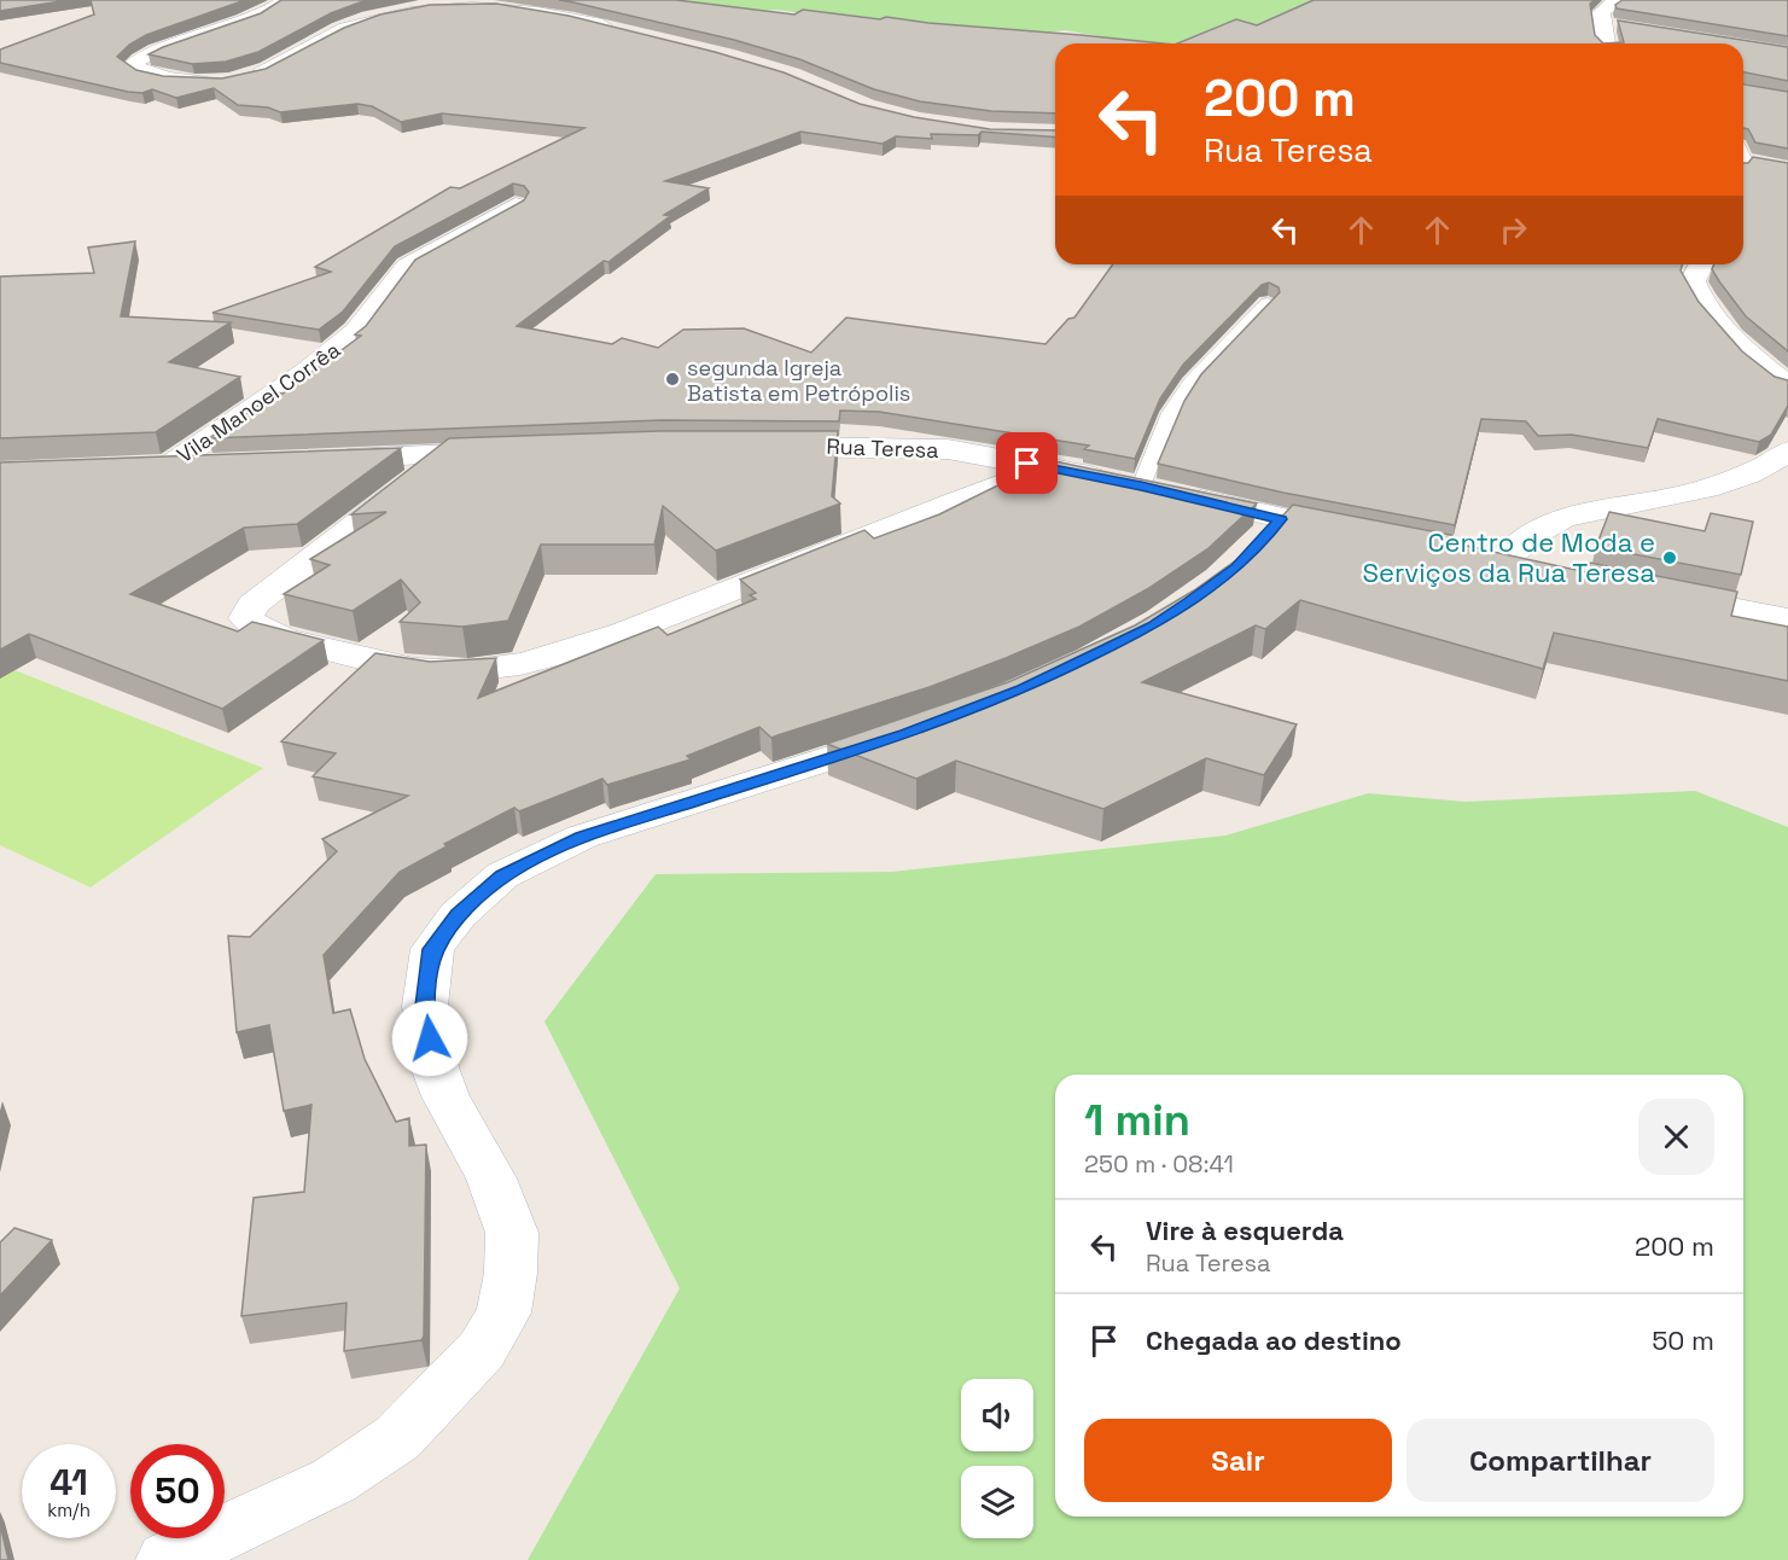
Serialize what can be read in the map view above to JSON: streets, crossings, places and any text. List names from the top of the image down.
{
  "streets": {
    "street": ["Vila Manoel Corrêa", "Rua Teresa"]
  },
  "places": ["segunda Igreja Batista em Petrópolis", "Centro de Moda e Serviços da Rua Teresa"],
  "page": {
    "turn": ["200 m", "Rua Teresa"],
    "heading": ["1 min", "250 m · 08:41"],
    "list": [
      {
        "name": "Vire à esquerda",
        "note": "Rua Teresa",
        "value": "200 m"
      },
      {
        "name": "Chegada ao destino",
        "value": "50 m"
      }
    ],
    "buttons": ["Sair", "Compartilhar"],
    "speed": "41 km/h",
    "limit": "50"
  }
}
